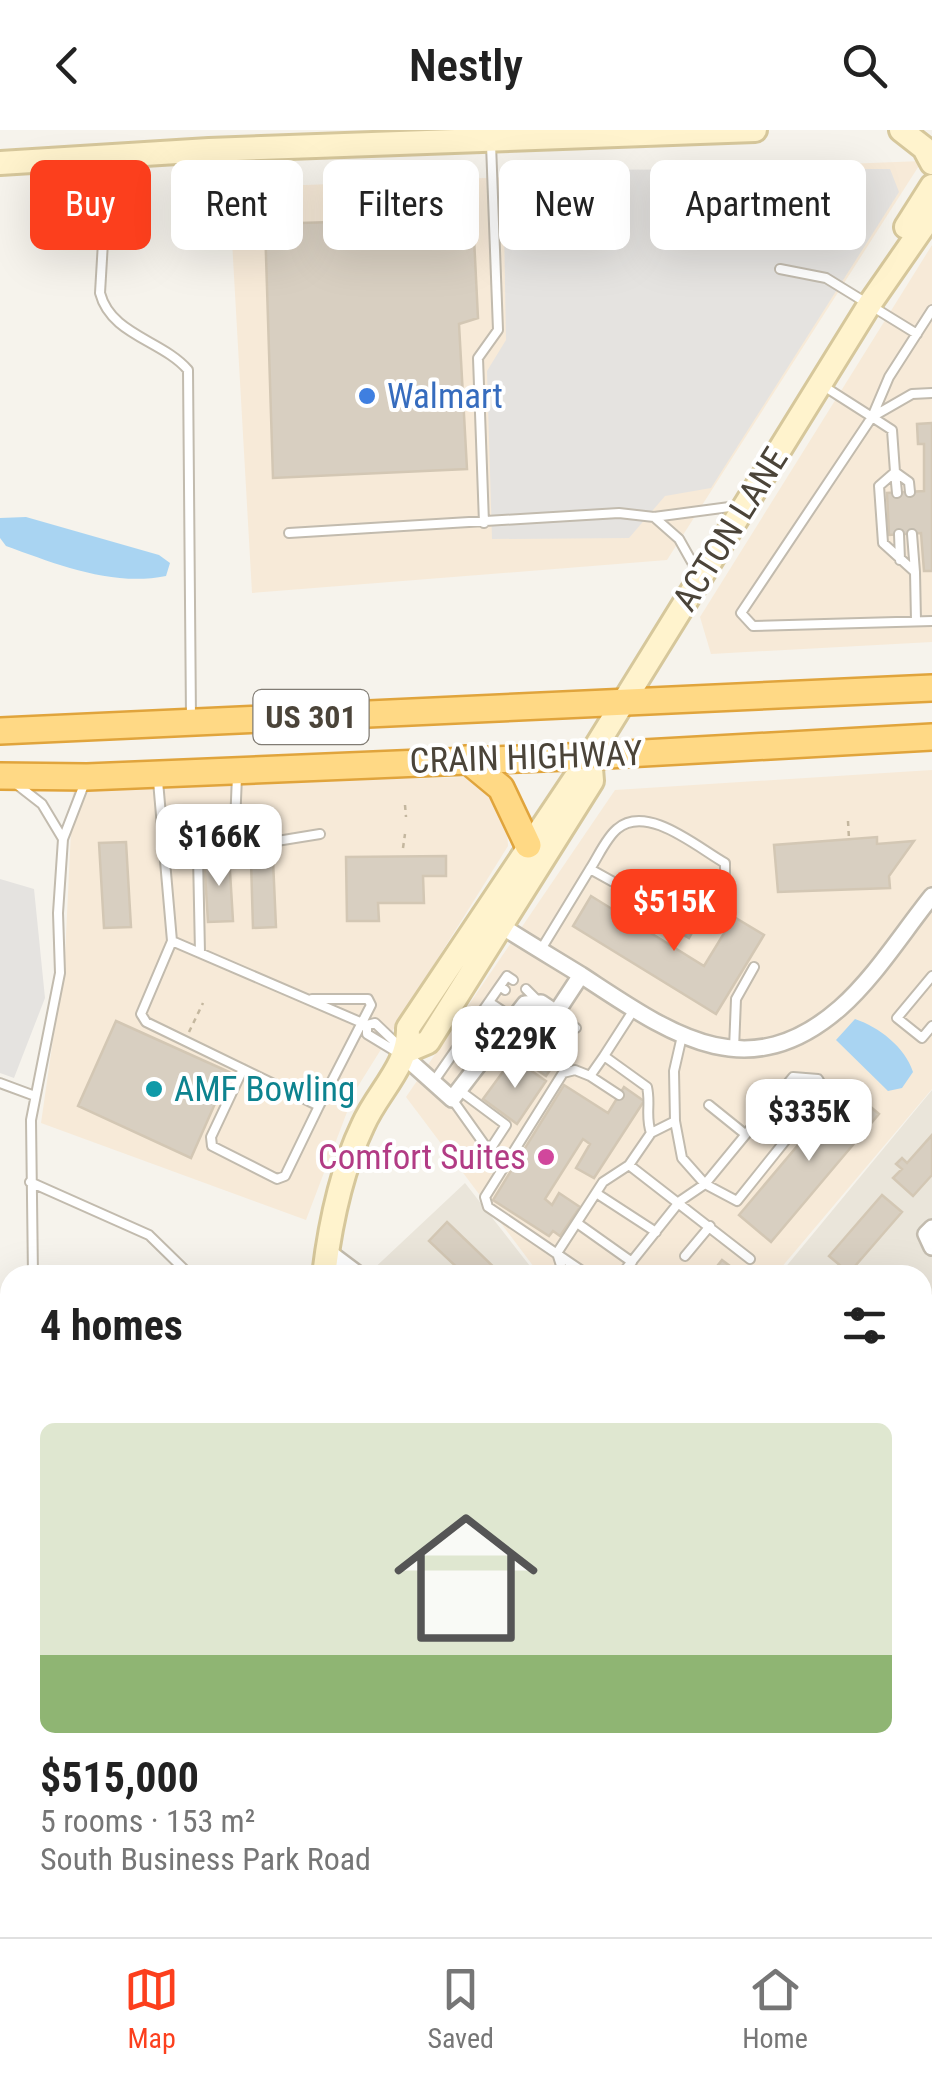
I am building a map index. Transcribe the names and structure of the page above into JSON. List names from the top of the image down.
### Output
{
  "streets": {
    "highway": ["US 301", "CRAIN HIGHWAY"],
    "main road": ["ACTON LANE"]
  },
  "crossings": [
    ["ACTON LANE", "CRAIN HIGHWAY"]
  ],
  "places": ["Walmart", "AMF Bowling", "Comfort Suites"],
  "page": {
    "header": "Nestly",
    "chip": [
      "Buy",
      "Rent",
      "Filters",
      "New",
      "Apartment"
    ],
    "price": [
      "$166K",
      "$515K",
      "$229K",
      "$335K"
    ],
    "heading": "4 homes",
    "list": [
      {
        "name": "$515,000",
        "note": "5 rooms · 153 m² · South Business Park Road"
      }
    ],
    "tabs": ["Map", "Saved", "Home"]
  }
}
